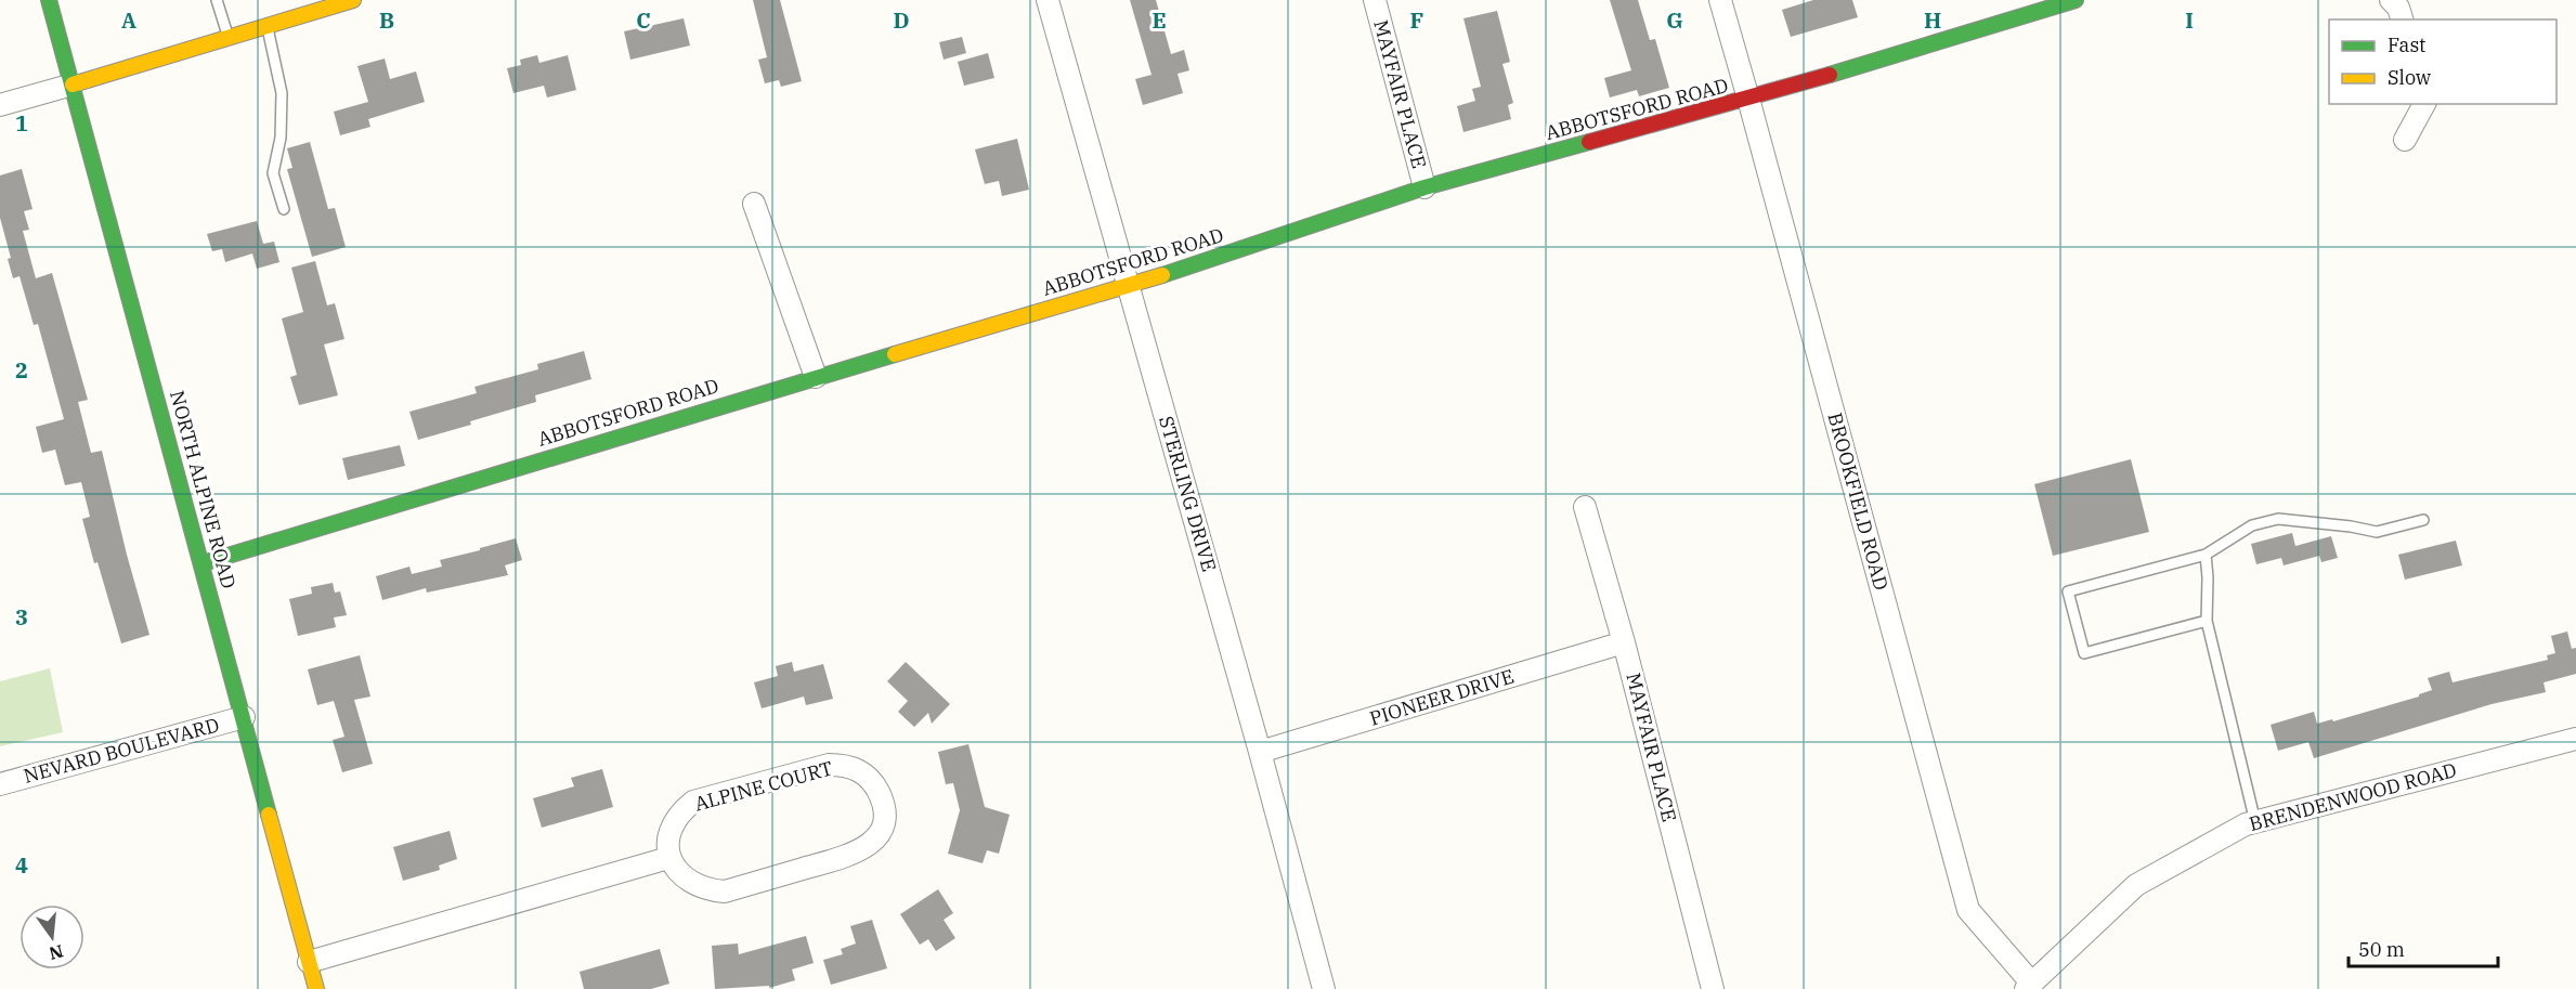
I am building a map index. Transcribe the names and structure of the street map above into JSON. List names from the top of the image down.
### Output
{
  "streets": {
    "street": [
      "MAYFAIR PLACE",
      "ABBOTSFORD ROAD",
      "NORTH ALPINE ROAD",
      "STERLING DRIVE",
      "BROOKFIELD ROAD",
      "PIONEER DRIVE",
      "NEVARD BOULEVARD",
      "ALPINE COURT",
      "BRENDENWOOD ROAD"
    ]
  },
  "crossings": [
    ["MAYFAIR PLACE", "ABBOTSFORD ROAD"],
    ["MAYFAIR PLACE", "PIONEER DRIVE"],
    ["ABBOTSFORD ROAD", "NORTH ALPINE ROAD"],
    ["ABBOTSFORD ROAD", "STERLING DRIVE"],
    ["ABBOTSFORD ROAD", "BROOKFIELD ROAD"],
    ["NORTH ALPINE ROAD", "NEVARD BOULEVARD"],
    ["STERLING DRIVE", "PIONEER DRIVE"],
    ["BROOKFIELD ROAD", "BRENDENWOOD ROAD"]
  ],
  "legend": ["Fast", "Slow"],
  "scale_bar": "50 m",
  "north": "bottom",
  "grid": {
    "columns": [
      "A",
      "B",
      "C",
      "D",
      "E",
      "F",
      "G",
      "H",
      "I"
    ],
    "rows": [
      "1",
      "2",
      "3",
      "4"
    ]
  }
}
